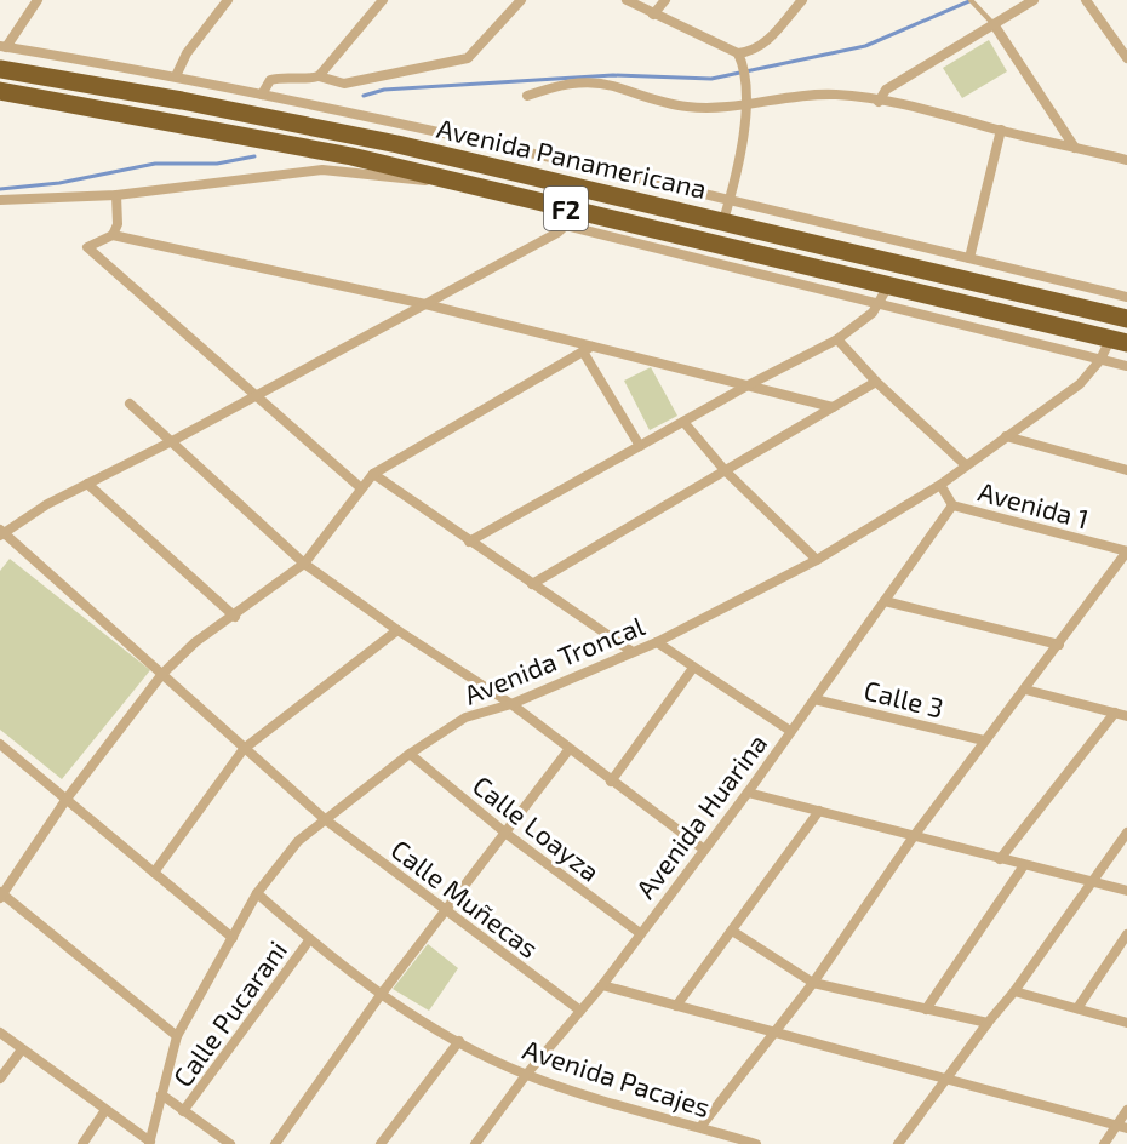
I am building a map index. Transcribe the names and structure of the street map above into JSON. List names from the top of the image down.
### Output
{
  "streets": {
    "highway": ["Avenida Panamericana", "F2"],
    "street": [
      "Avenida 1",
      "Avenida Troncal",
      "Calle 3",
      "Avenida Huarina",
      "Calle Loayza",
      "Calle Muñecas",
      "Calle Pucarani",
      "Avenida Pacajes"
    ]
  },
  "crossings": [
    ["Avenida Panamericana", "Avenida Troncal"],
    ["Avenida 1", "Avenida Troncal"],
    ["Avenida 1", "Avenida Huarina"],
    ["Avenida Troncal", "Calle Loayza"],
    ["Avenida Troncal", "Calle Muñecas"],
    ["Avenida Troncal", "Avenida Pacajes"],
    ["Calle 3", "Avenida Huarina"],
    ["Avenida Huarina", "Calle Loayza"],
    ["Avenida Huarina", "Calle Muñecas"],
    ["Avenida Huarina", "Avenida Pacajes"],
    ["Calle Pucarani", "Avenida Pacajes"]
  ]
}
